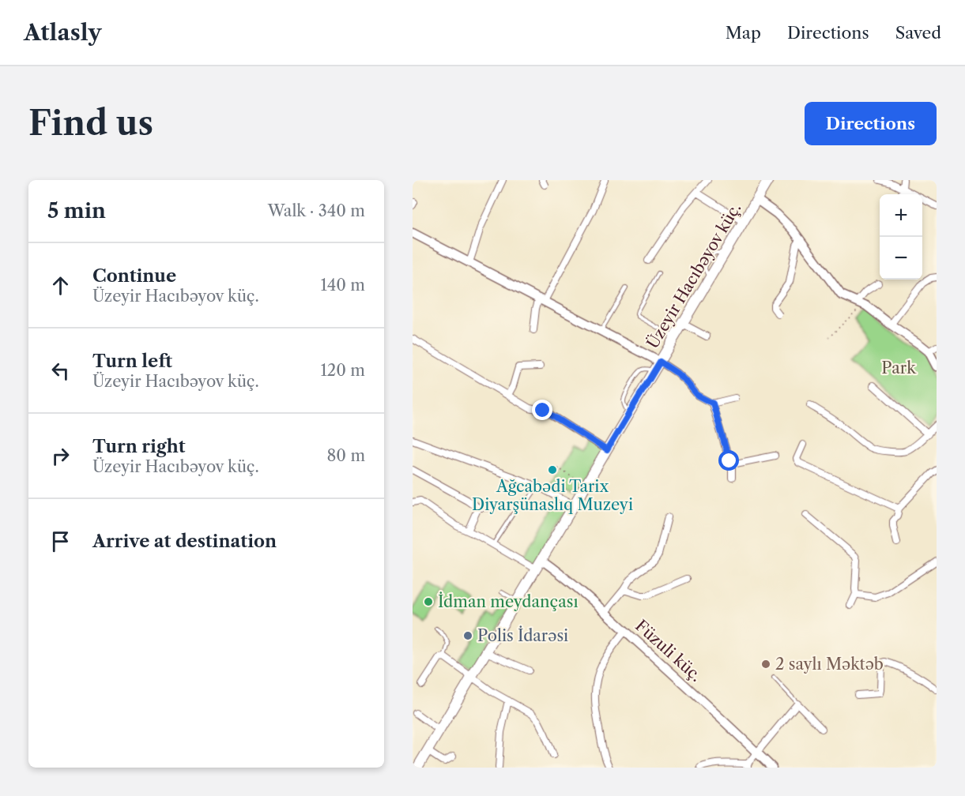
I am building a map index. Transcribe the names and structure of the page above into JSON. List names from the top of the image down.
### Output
{
  "streets": {
    "main road": ["Üzeyir Hacıbəyov küç."],
    "street": ["Füzuli küç."]
  },
  "crossings": [
    ["Üzeyir Hacıbəyov küç.", "Füzuli küç."]
  ],
  "parks": ["Park"],
  "places": [
    "Ağcabədi Tarix Diyarşünaslıq Muzeyi",
    "İdman meydançası",
    "Polis İdarəsi",
    "2 saylı Məktəb"
  ],
  "page": {
    "header": "Atlasly",
    "nav": ["Map", "Directions", "Saved"],
    "buttons": "Directions",
    "title": "Find us",
    "heading": ["5 min", "Walk · 340 m"],
    "map_buttons": ["+", "−"],
    "list": [
      ["Continue", "Üzeyir Hacıbəyov küç.", "140 m"],
      ["Turn left", "Üzeyir Hacıbəyov küç.", "120 m"],
      ["Turn right", "Üzeyir Hacıbəyov küç.", "80 m"],
      "Arrive at destination"
    ]
  }
}
